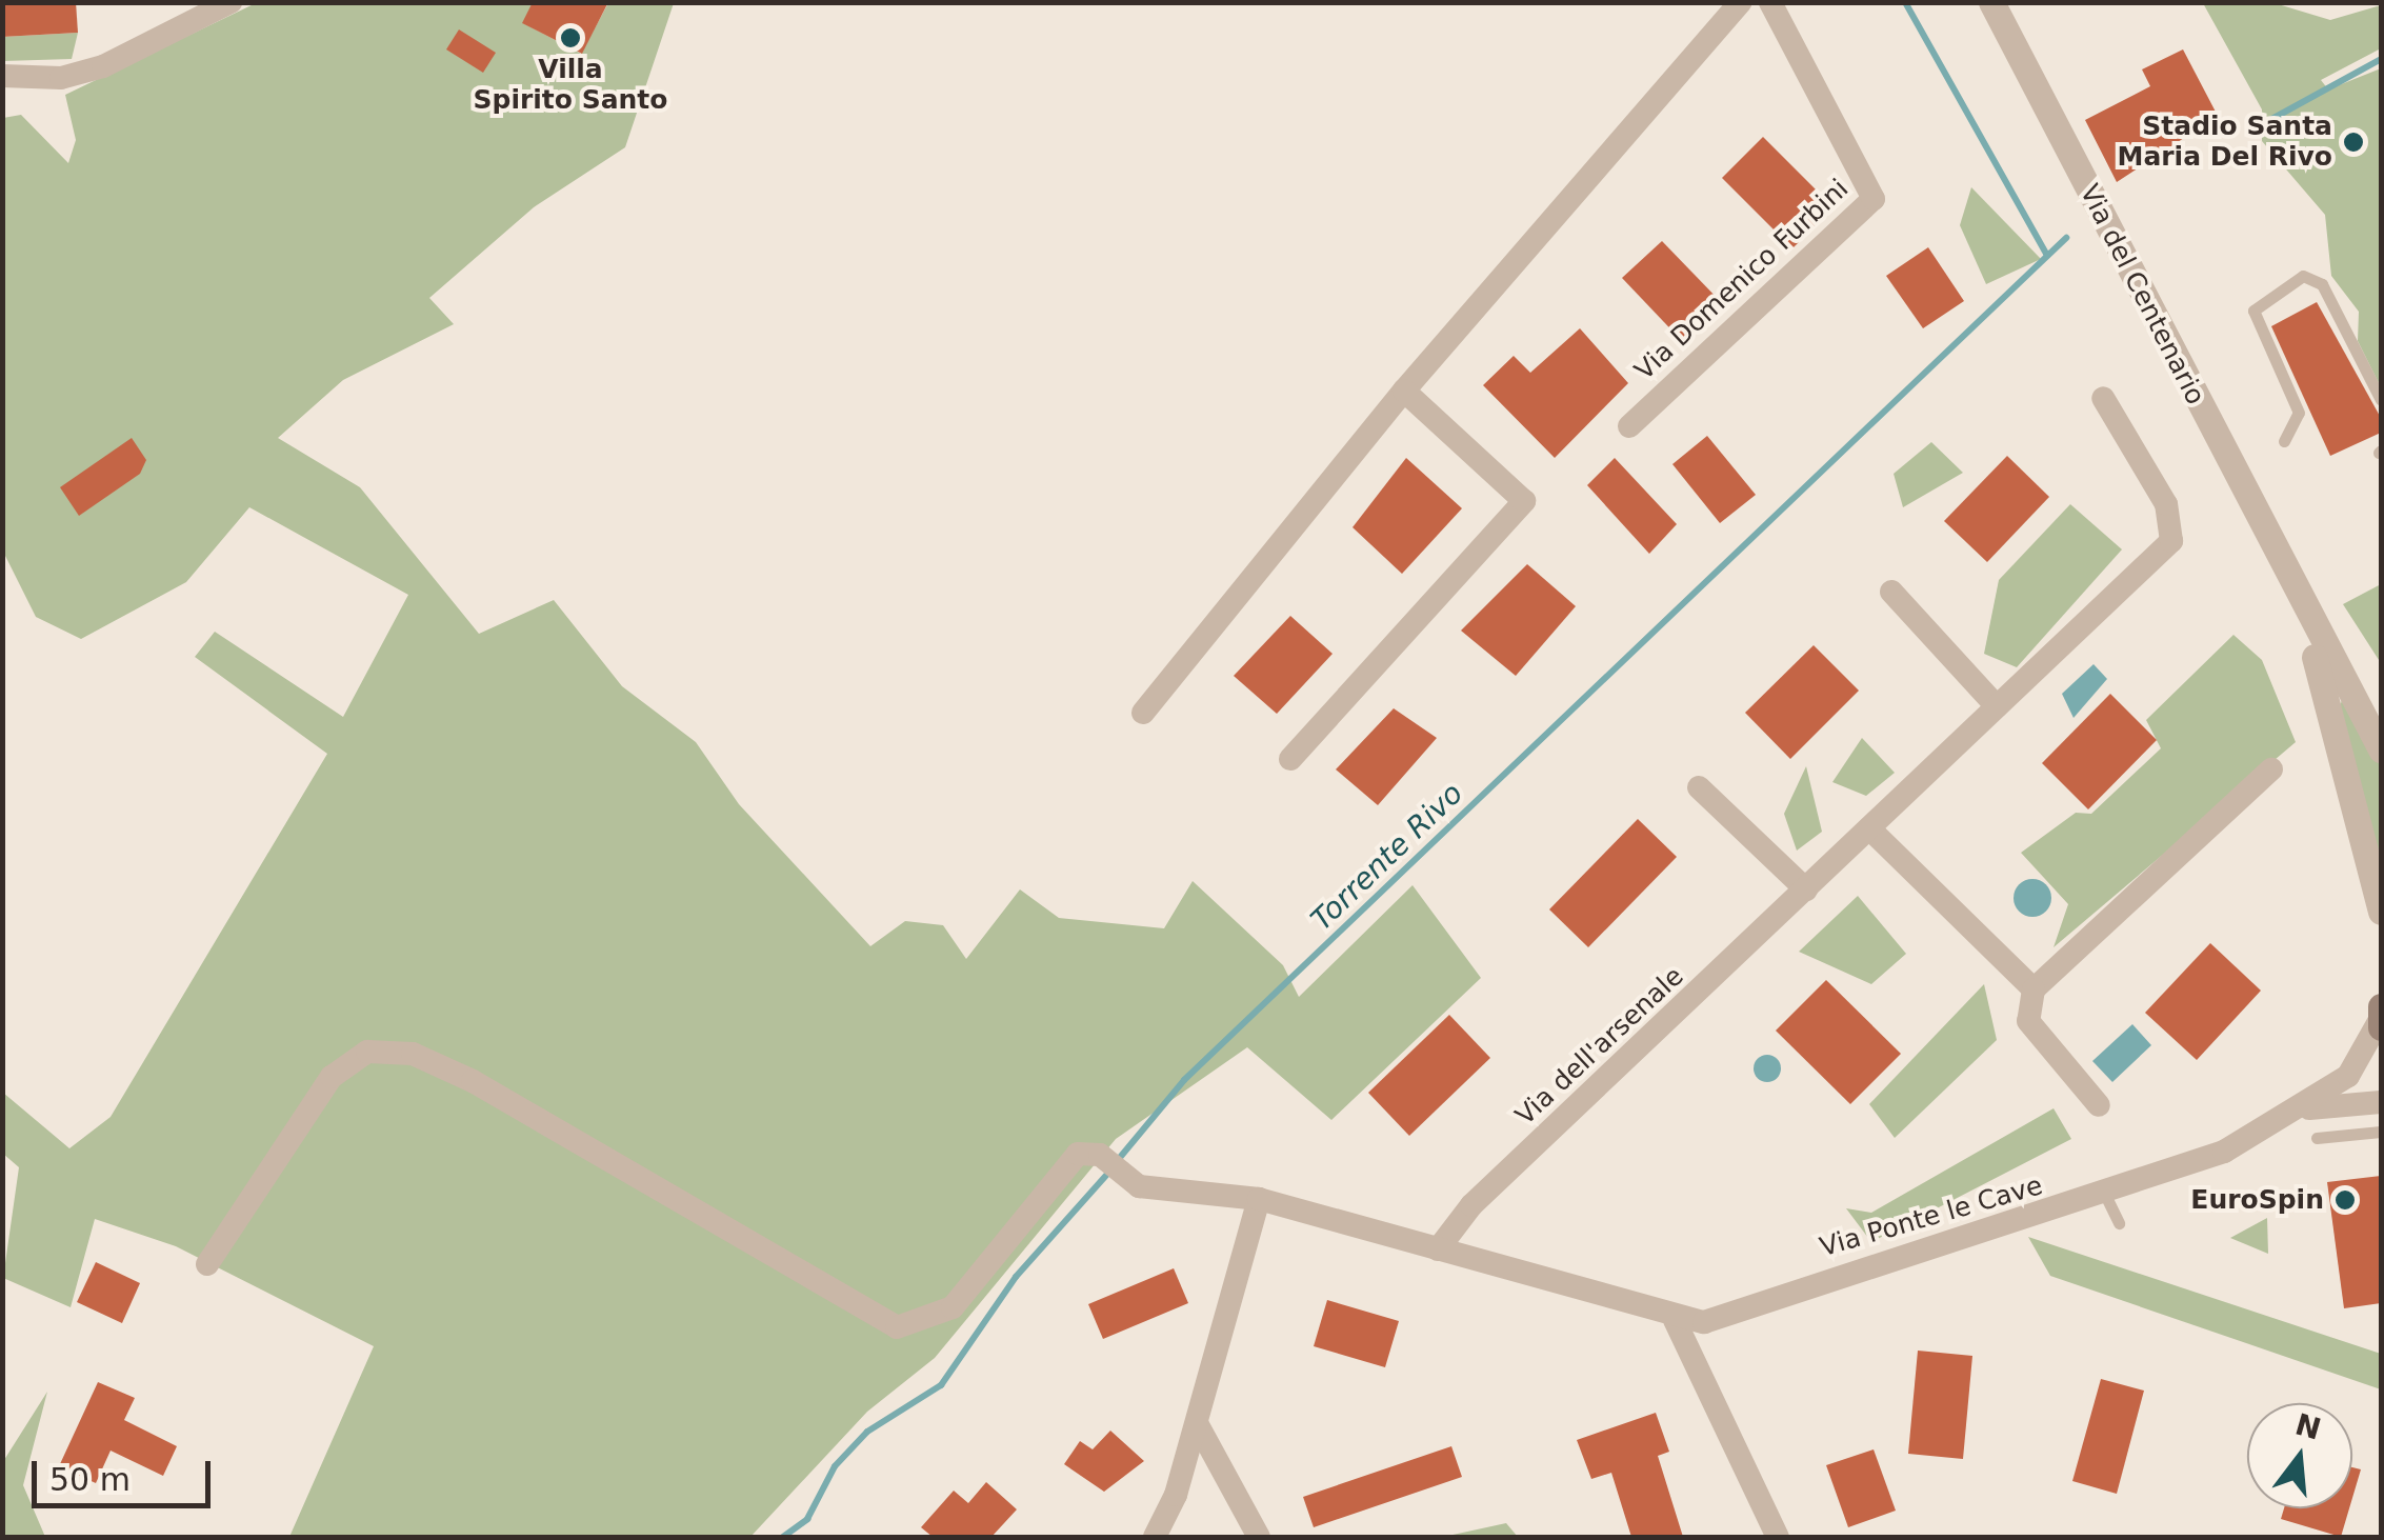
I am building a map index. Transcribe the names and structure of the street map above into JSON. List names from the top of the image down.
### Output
{
  "streets": {
    "street": [
      "Via Domenico Furbini",
      "Via del Centenario",
      "Via dell'arsenale",
      "Via Ponte le Cave"
    ]
  },
  "crossings": [
    ["Via dell'arsenale", "Via Ponte le Cave"]
  ],
  "water": ["Torrente Rivo"],
  "places": ["Villa Spirito Santo", "Stadio Santa Maria Del Rivo", "EuroSpin"],
  "scale_bar": "50 m",
  "north": "top"
}
